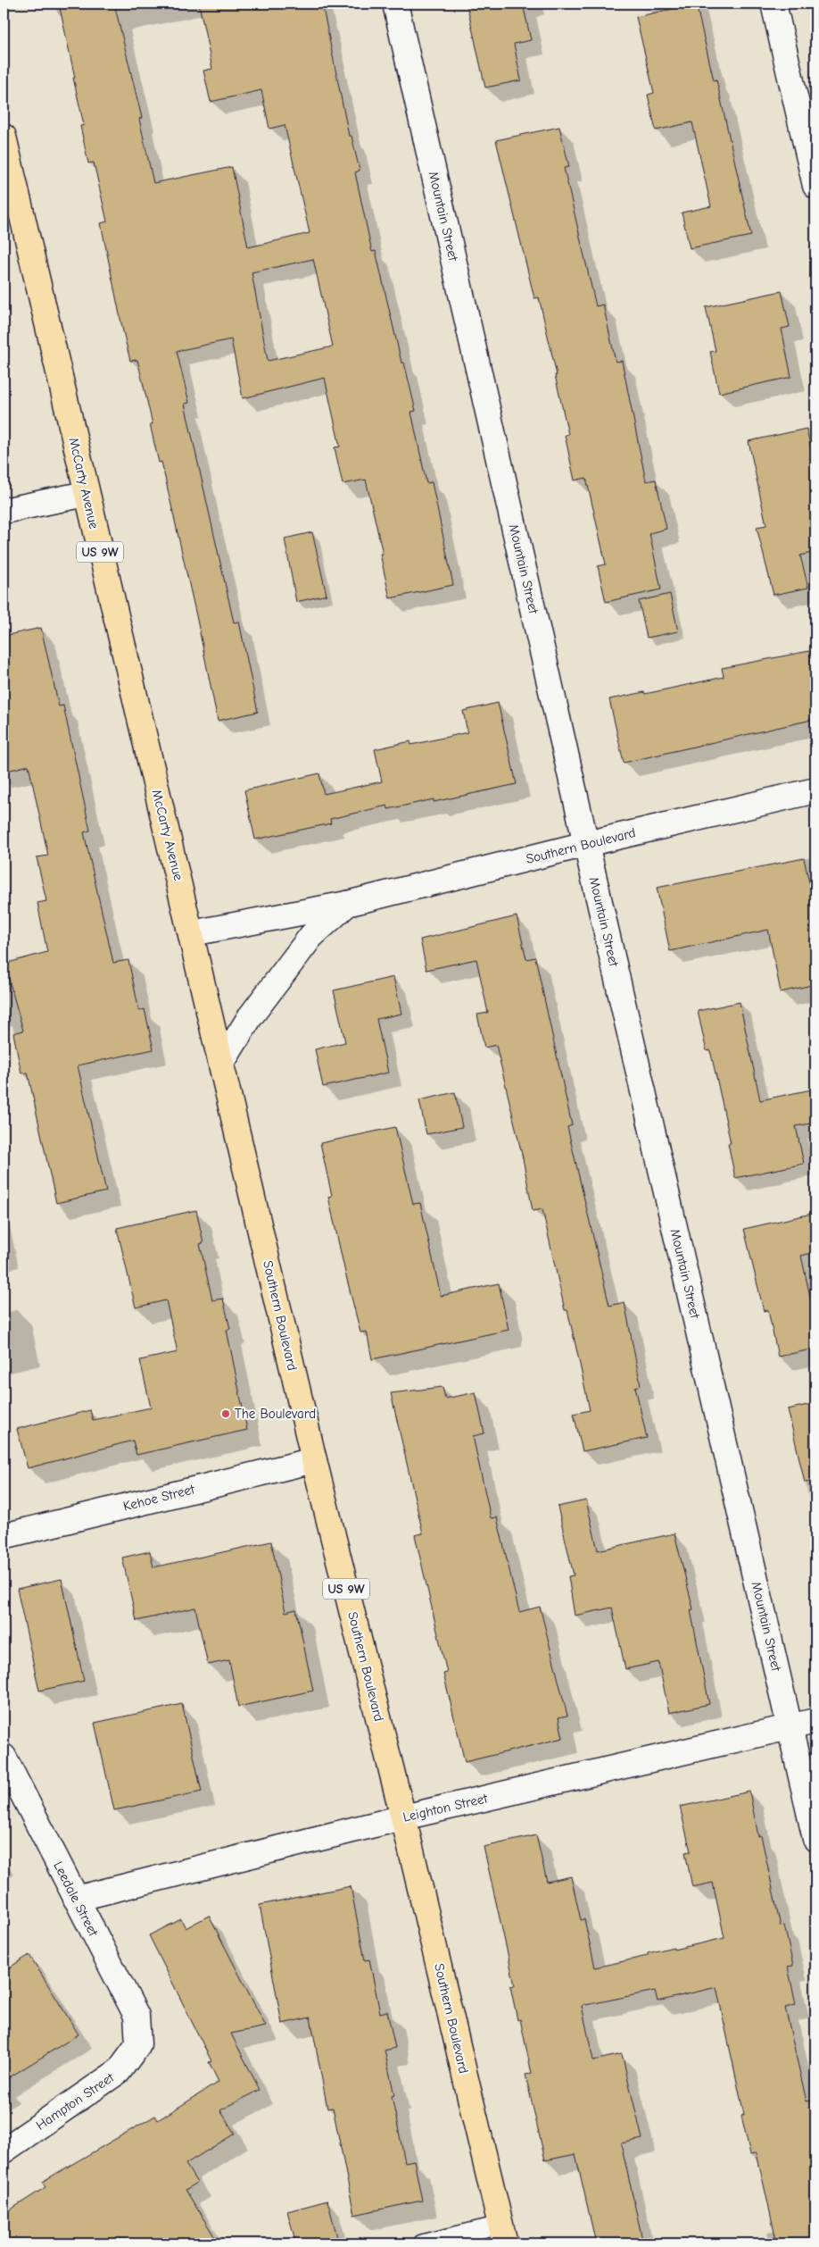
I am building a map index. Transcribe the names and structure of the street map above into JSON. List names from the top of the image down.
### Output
{
  "streets": {
    "main road": ["McCarty Avenue", "US 9W", "Southern Boulevard"],
    "street": [
      "Mountain Street",
      "Kehoe Street",
      "Leighton Street",
      "Leedale Street",
      "Hampton Street"
    ]
  },
  "crossings": [
    ["Mountain Street", "Southern Boulevard"],
    ["Mountain Street", "Leighton Street"],
    ["McCarty Avenue", "Southern Boulevard"],
    ["Southern Boulevard", "Kehoe Street"],
    ["Southern Boulevard", "Leighton Street"],
    ["Leighton Street", "Leedale Street"],
    ["Leedale Street", "Hampton Street"]
  ],
  "places": ["The Boulevard"]
}
